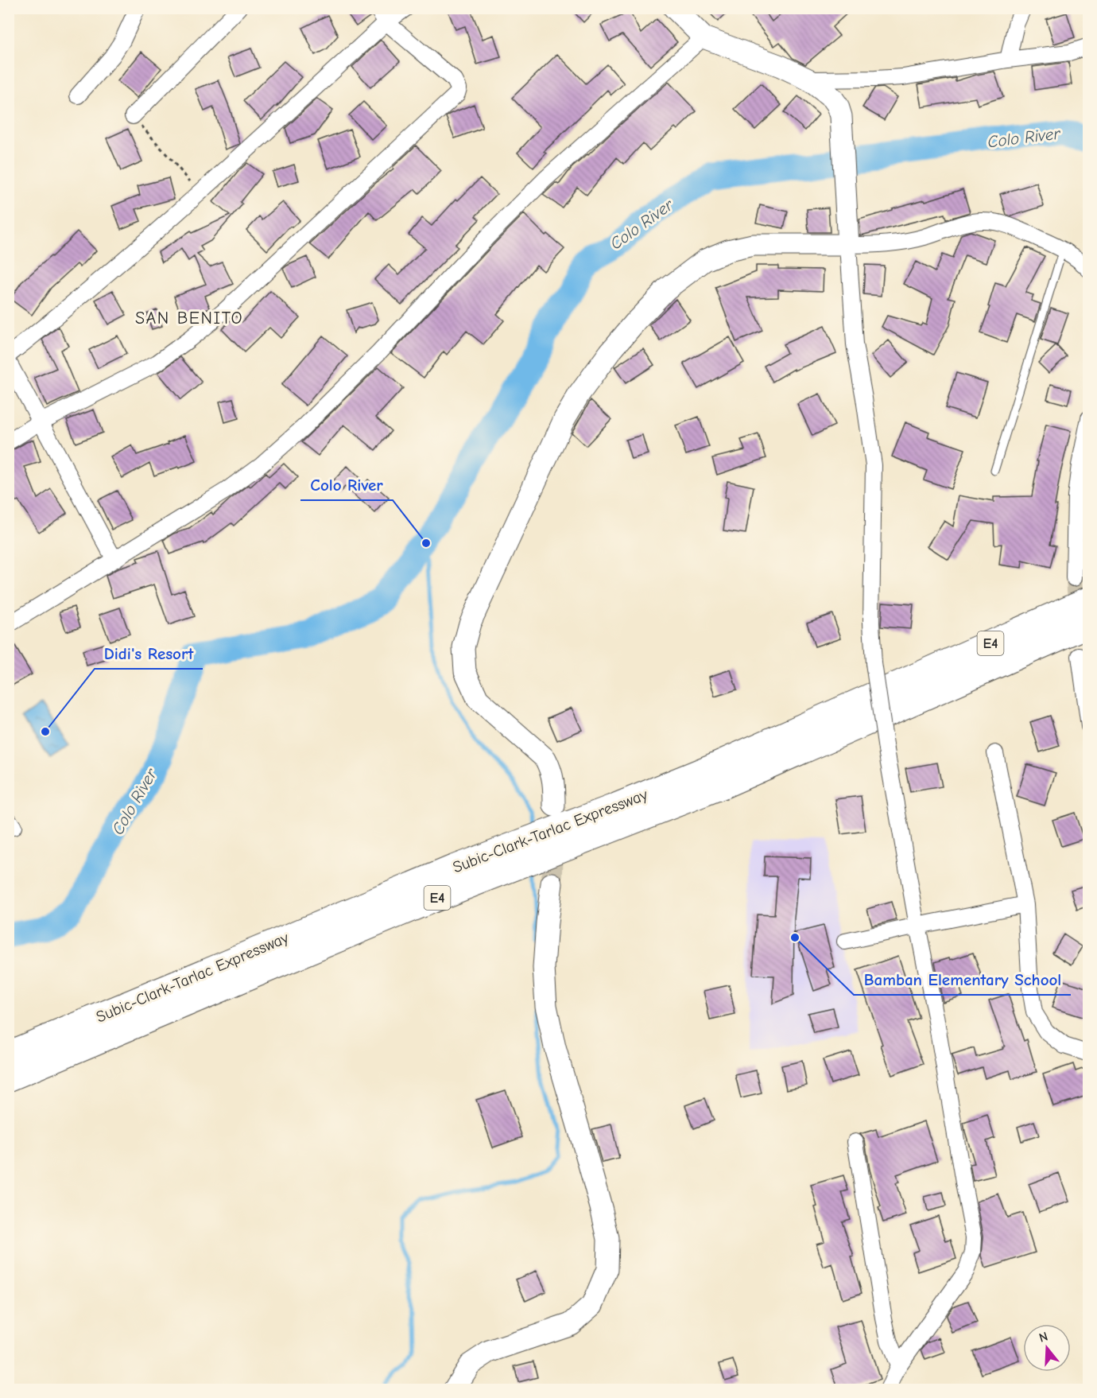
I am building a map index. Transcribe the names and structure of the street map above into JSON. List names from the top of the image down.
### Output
{
  "streets": {
    "highway": ["E4", "Subic-Clark-Tarlac Expressway"]
  },
  "districts": ["SAN BENITO"],
  "water": ["Colo River"],
  "places": ["Colo River", "Didi's Resort", "Bamban Elementary School"],
  "north": "top"
}
